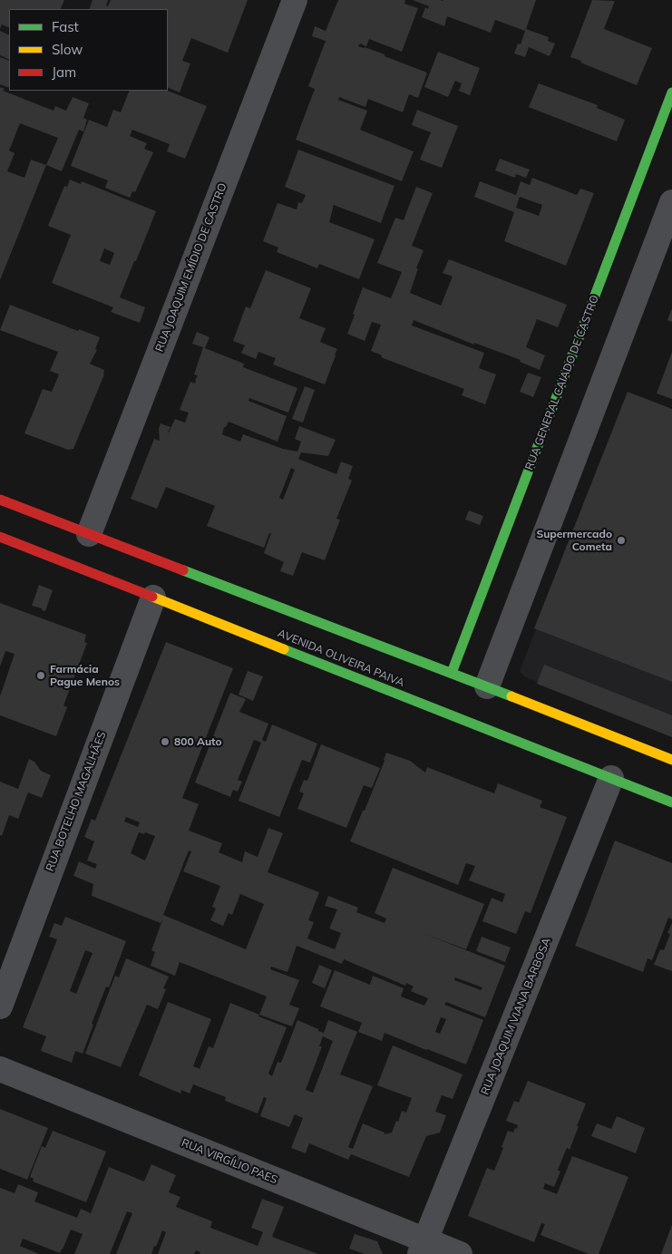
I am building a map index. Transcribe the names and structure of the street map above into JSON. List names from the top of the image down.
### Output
{
  "streets": {
    "main road": ["RUA GENERAL CAIADO DE CASTRO", "AVENIDA OLIVEIRA PAIVA"],
    "street": [
      "RUA JOAQUIM EMÍDIO DE CASTRO",
      "RUA BOTELHO MAGALHÃES",
      "RUA JOAQUIM VIANA BARBOSA",
      "RUA VIRGÍLIO PAES"
    ]
  },
  "crossings": [
    ["AVENIDA OLIVEIRA PAIVA", "RUA BOTELHO MAGALHÃES"],
    ["AVENIDA OLIVEIRA PAIVA", "RUA JOAQUIM VIANA BARBOSA"],
    ["RUA JOAQUIM VIANA BARBOSA", "RUA VIRGÍLIO PAES"]
  ],
  "places": ["Supermercado Cometa", "Farmácia Pague Menos", "800 Auto"],
  "legend": ["Fast", "Slow", "Jam"]
}
